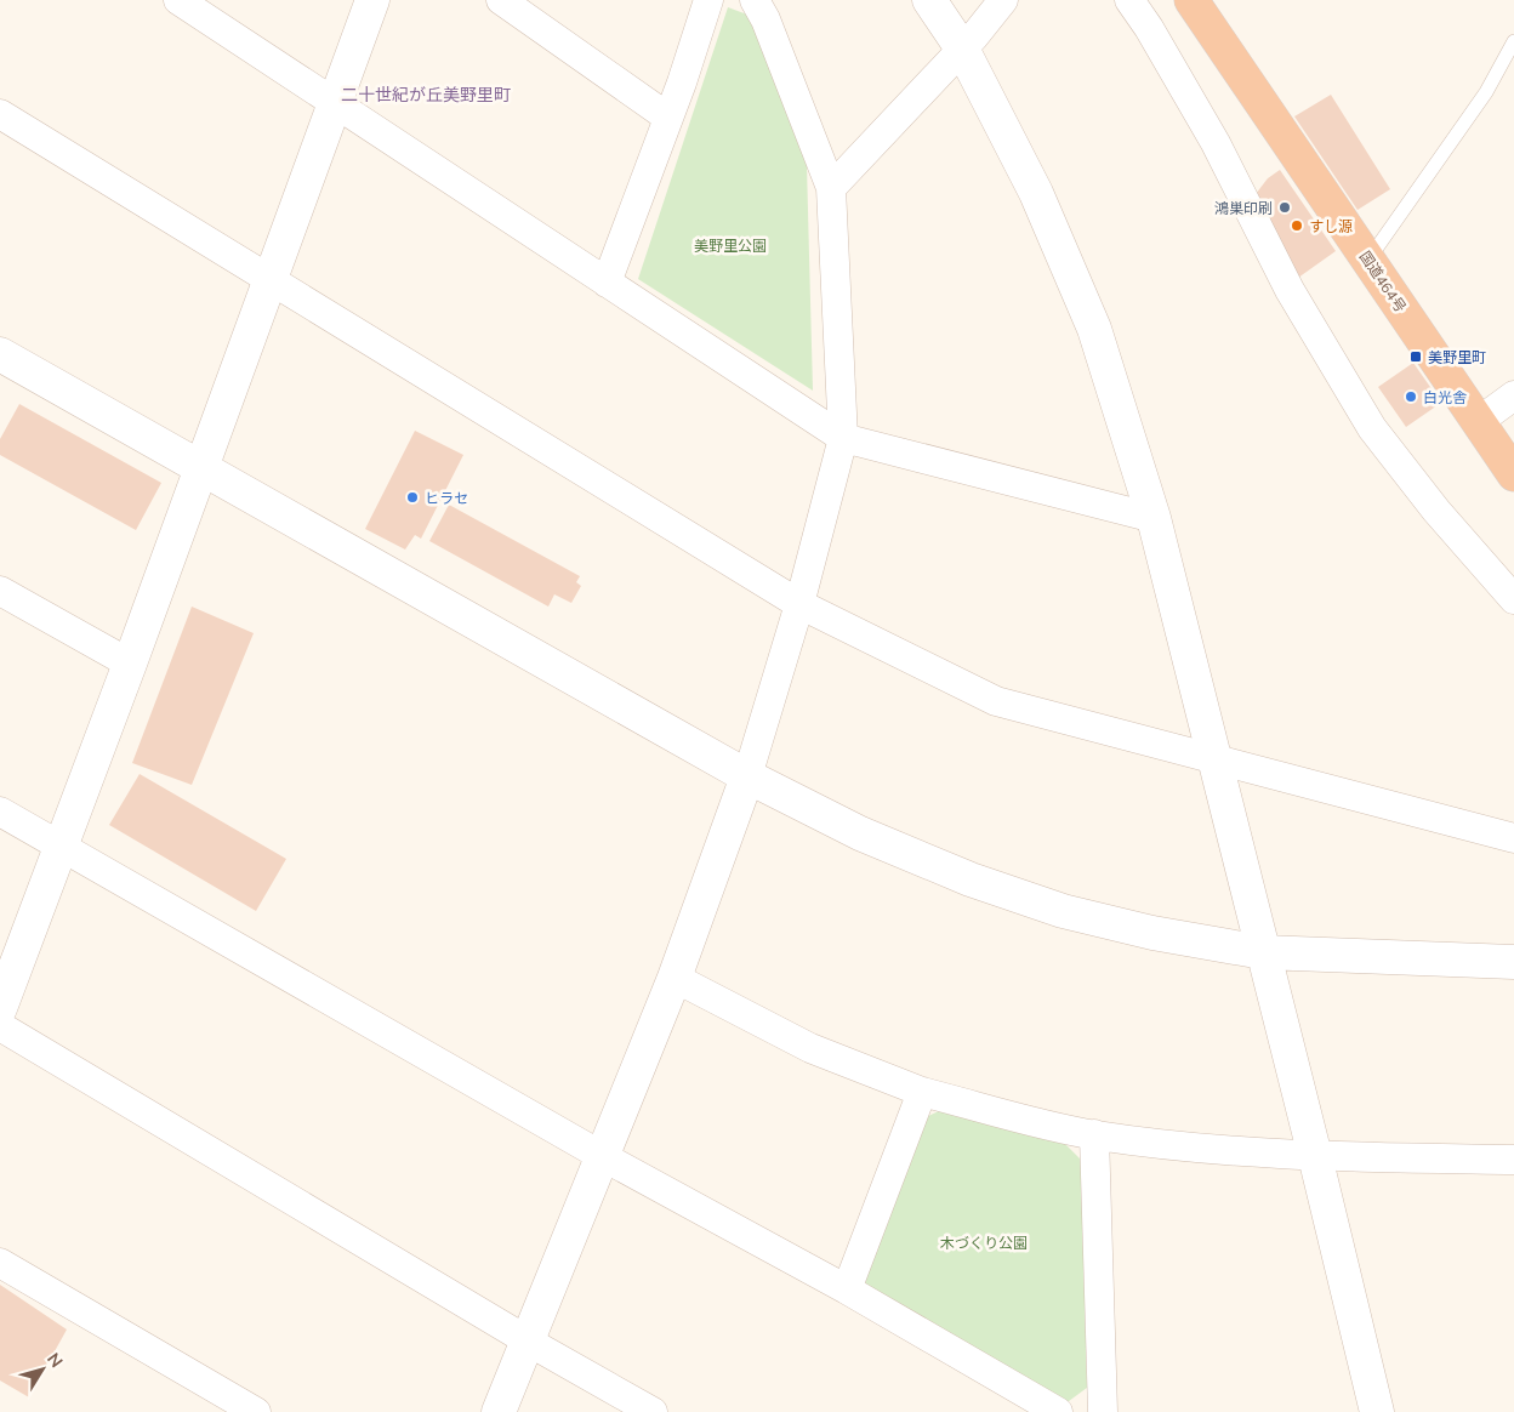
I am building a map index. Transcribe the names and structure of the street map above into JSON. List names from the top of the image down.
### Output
{
  "streets": {
    "highway": ["国道464号"]
  },
  "districts": ["二十世紀が丘美野里町"],
  "parks": ["美野里公園", "木づくり公園"],
  "places": {
    "other": [
      "鴻巣印刷",
      "すし源",
      "白光舎",
      "ヒラセ"
    ],
    "transit": ["美野里町"]
  },
  "north": "top right"
}
